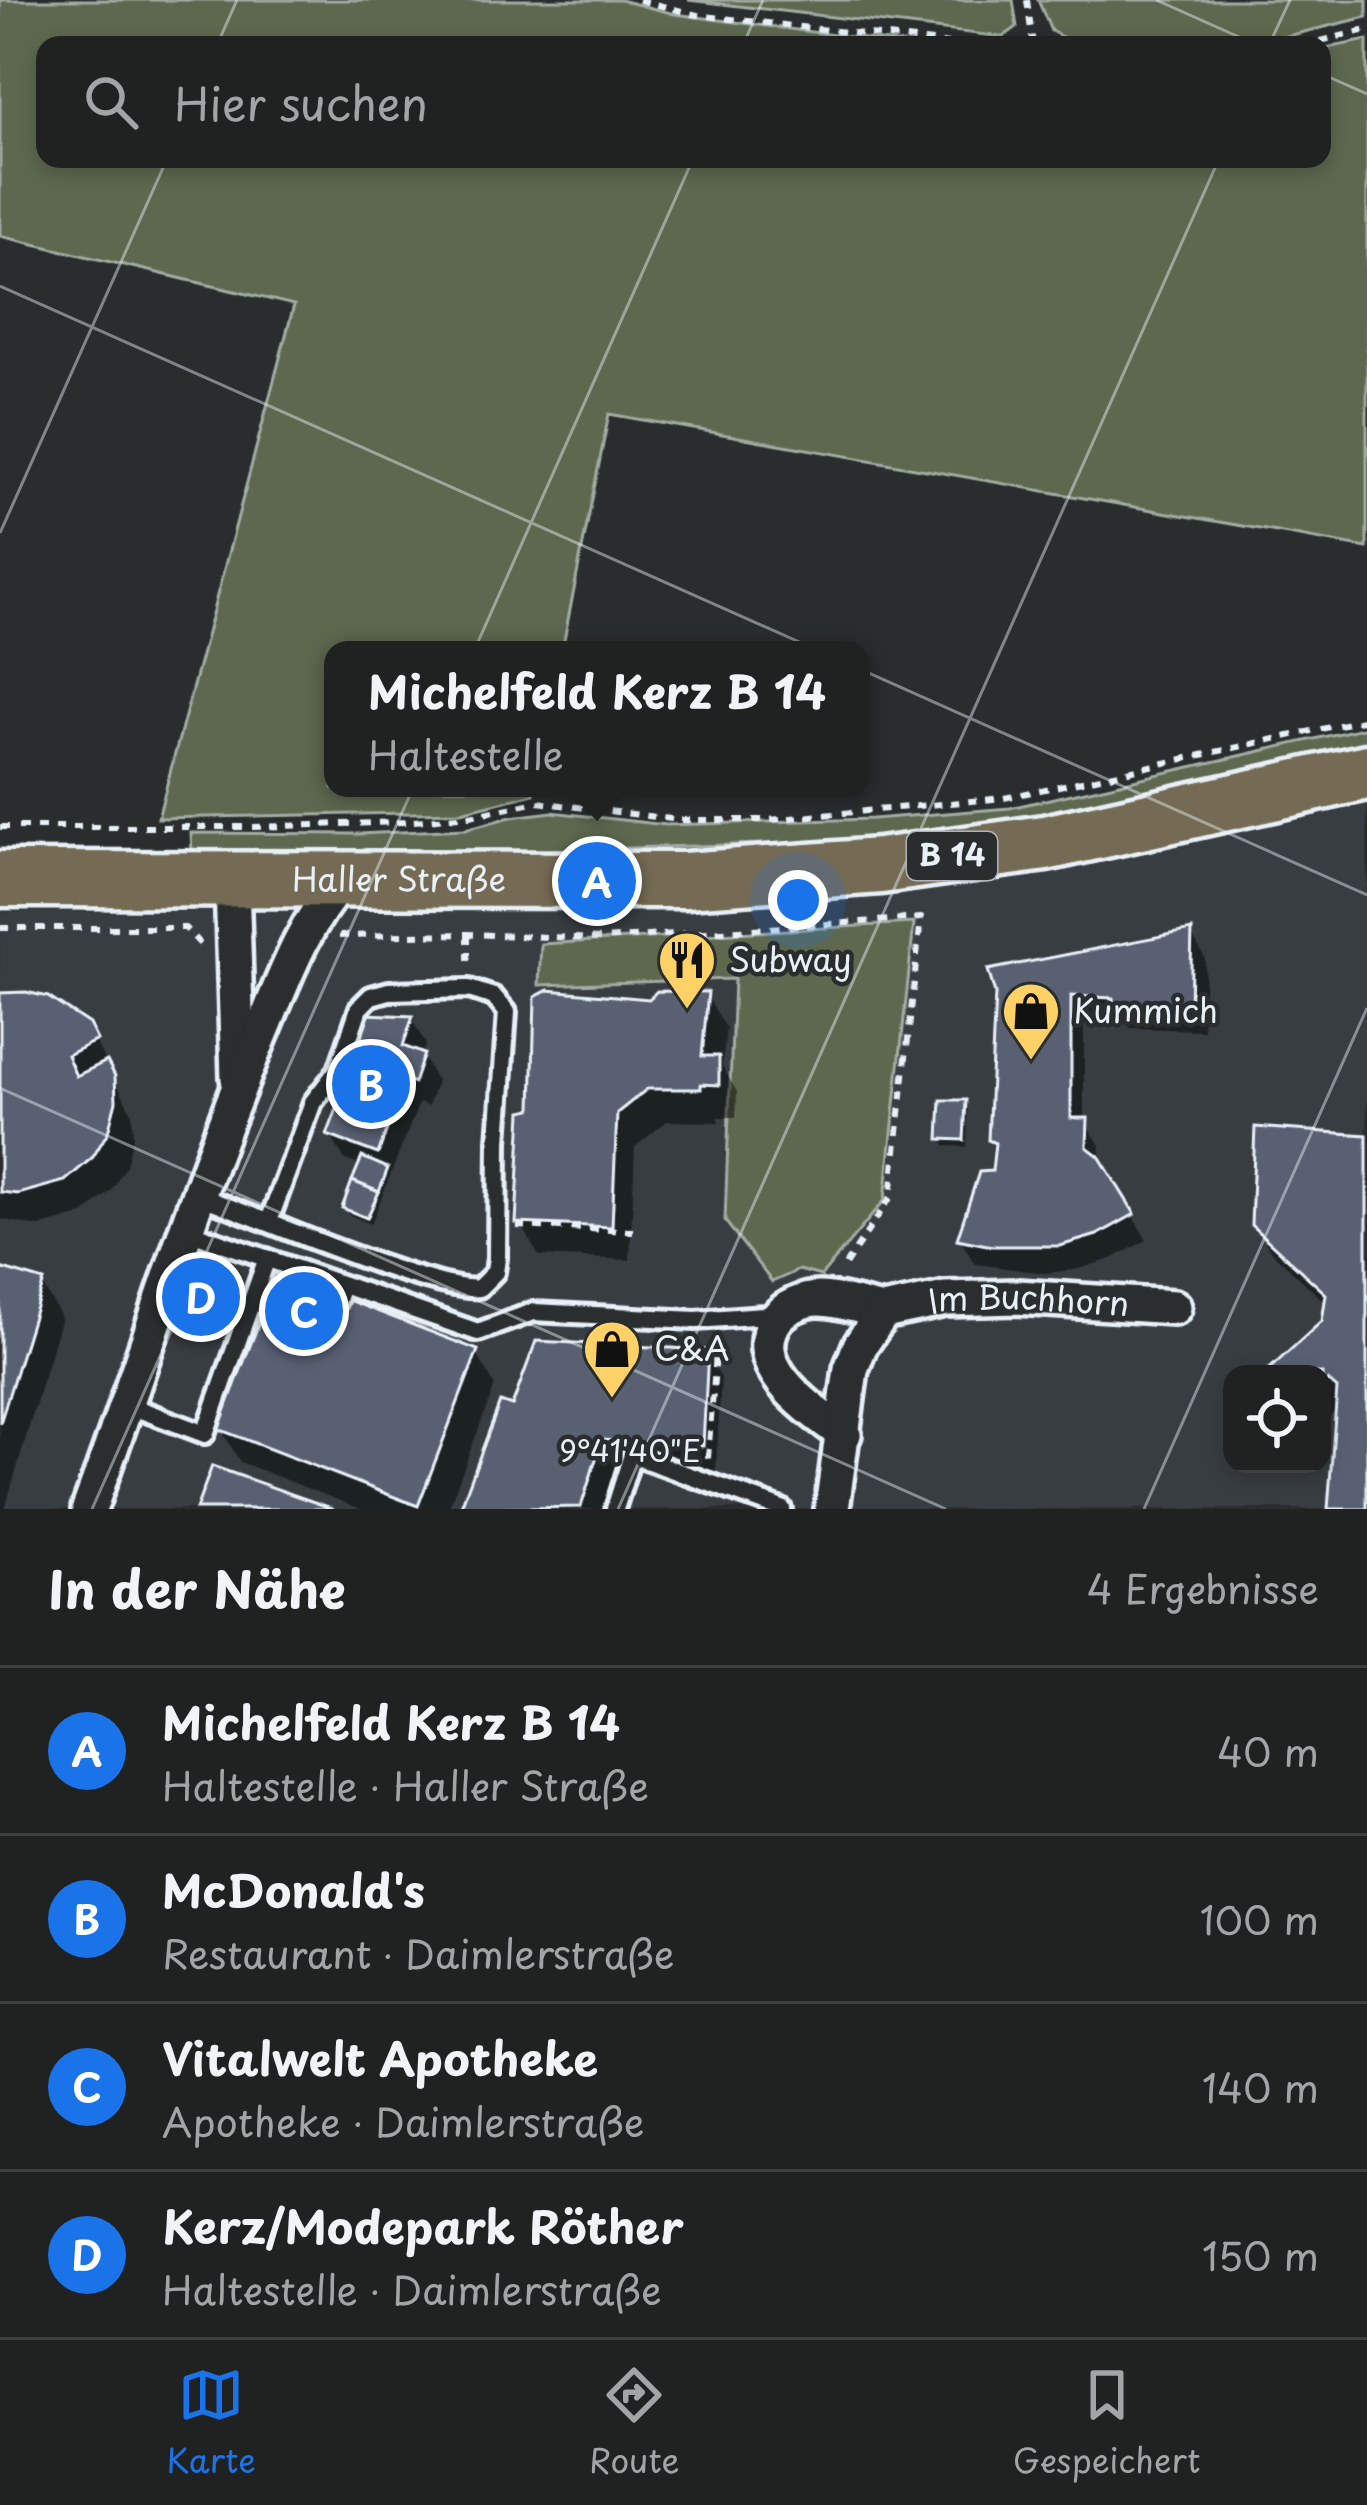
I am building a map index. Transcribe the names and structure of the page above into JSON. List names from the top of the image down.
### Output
{
  "streets": {
    "main road": ["B 14", "Haller Straße"],
    "street": ["Im Buchhorn"]
  },
  "places": {
    "restaurant": ["Subway"],
    "shop": ["Kummich", "C&A"]
  },
  "page": {
    "search": "Hier suchen",
    "popup": ["Michelfeld Kerz B 14", "Haltestelle"],
    "pins": [
      "A",
      "B",
      "D",
      "C"
    ],
    "heading": ["In der Nähe", "4 Ergebnisse"],
    "list": [
      {
        "mark": "A",
        "name": "Michelfeld Kerz B 14",
        "note": "Haltestelle · Haller Straße",
        "value": "40 m"
      },
      {
        "mark": "B",
        "name": "McDonald's",
        "note": "Restaurant · Daimlerstraße",
        "value": "100 m"
      },
      {
        "mark": "C",
        "name": "Vitalwelt Apotheke",
        "note": "Apotheke · Daimlerstraße",
        "value": "140 m"
      },
      {
        "mark": "D",
        "name": "Kerz/Modepark Röther",
        "note": "Haltestelle · Daimlerstraße",
        "value": "150 m"
      }
    ],
    "nav": ["Karte", "Route", "Gespeichert"]
  },
  "coordinates": ["9°41'40\"E"]
}
